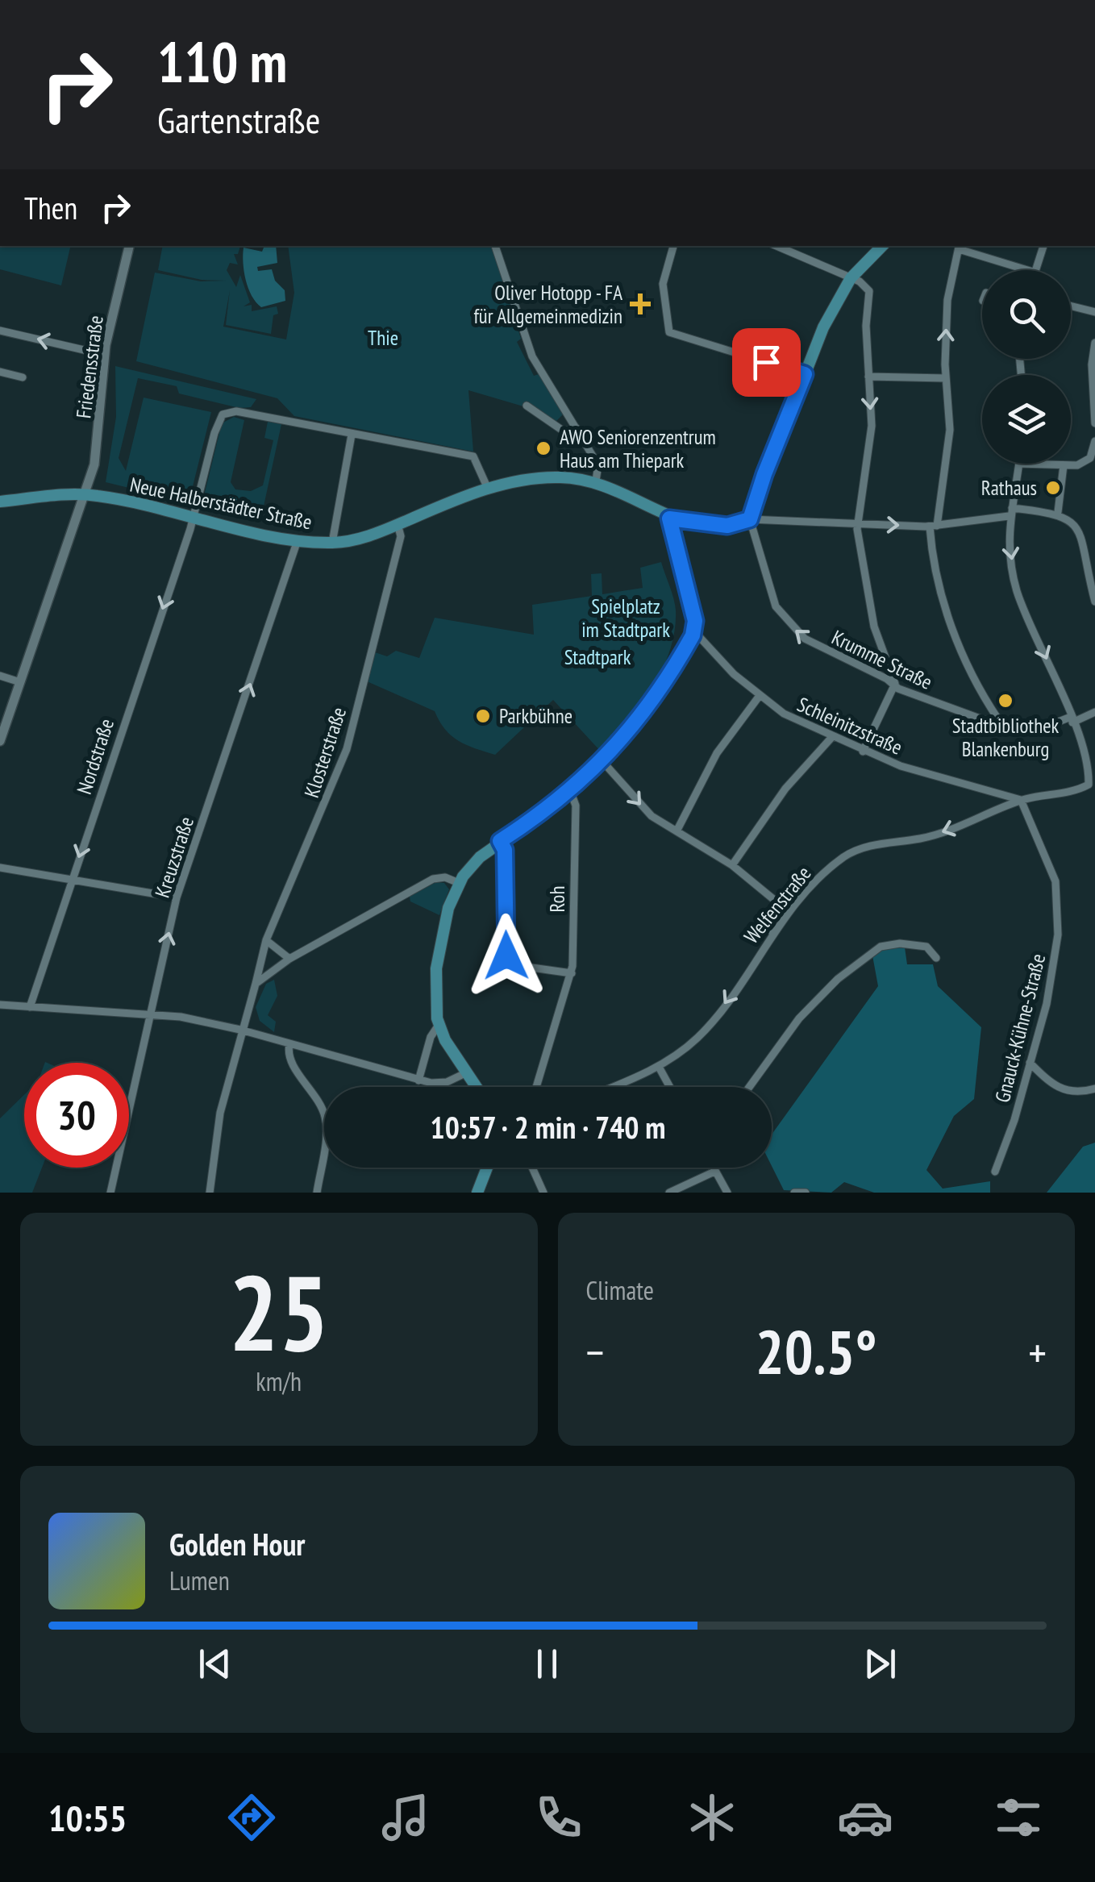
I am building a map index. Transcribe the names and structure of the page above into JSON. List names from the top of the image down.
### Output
{
  "streets": {
    "main road": ["Neue Halberstädter Straße"],
    "street": [
      "Friedensstraße",
      "Krumme Straße",
      "Schleinitzstraße",
      "Klosterstraße",
      "Nordstraße",
      "Kreuzstraße",
      "Roh",
      "Welfenstraße",
      "Gnauck-Kühne-Straße"
    ]
  },
  "crossings": [
    ["Friedensstraße", "Neue Halberstädter Straße"],
    ["Neue Halberstädter Straße", "Krumme Straße"],
    ["Neue Halberstädter Straße", "Klosterstraße"],
    ["Neue Halberstädter Straße", "Nordstraße"],
    ["Neue Halberstädter Straße", "Kreuzstraße"],
    ["Schleinitzstraße", "Welfenstraße"],
    ["Schleinitzstraße", "Gnauck-Kühne-Straße"],
    ["Welfenstraße", "Gnauck-Kühne-Straße"]
  ],
  "one_way": [
    "Krumme Straße",
    "Nordstraße",
    "Kreuzstraße",
    "Welfenstraße"
  ],
  "parks": ["Thie", "Spielplatz im Stadtpark", "Stadtpark"],
  "places": {
    "health": ["Oliver Hotopp - FA für Allgemeinmedizin"],
    "other": [
      "AWO Seniorenzentrum Haus am Thiepark",
      "Rathaus",
      "Stadtbibliothek Blankenburg",
      "Parkbühne"
    ]
  },
  "page": {
    "turn": ["110 m", "Gartenstraße"],
    "then": "Then",
    "limit": "30",
    "trip": "10:57 · 2 min · 740 m",
    "tile": [
      ["25", "km/h"],
      "Climate"
    ],
    "heat": ["−", "20.5°", "+"],
    "song": ["Golden Hour", "Lumen"],
    "tabs": "10:55"
  }
}
